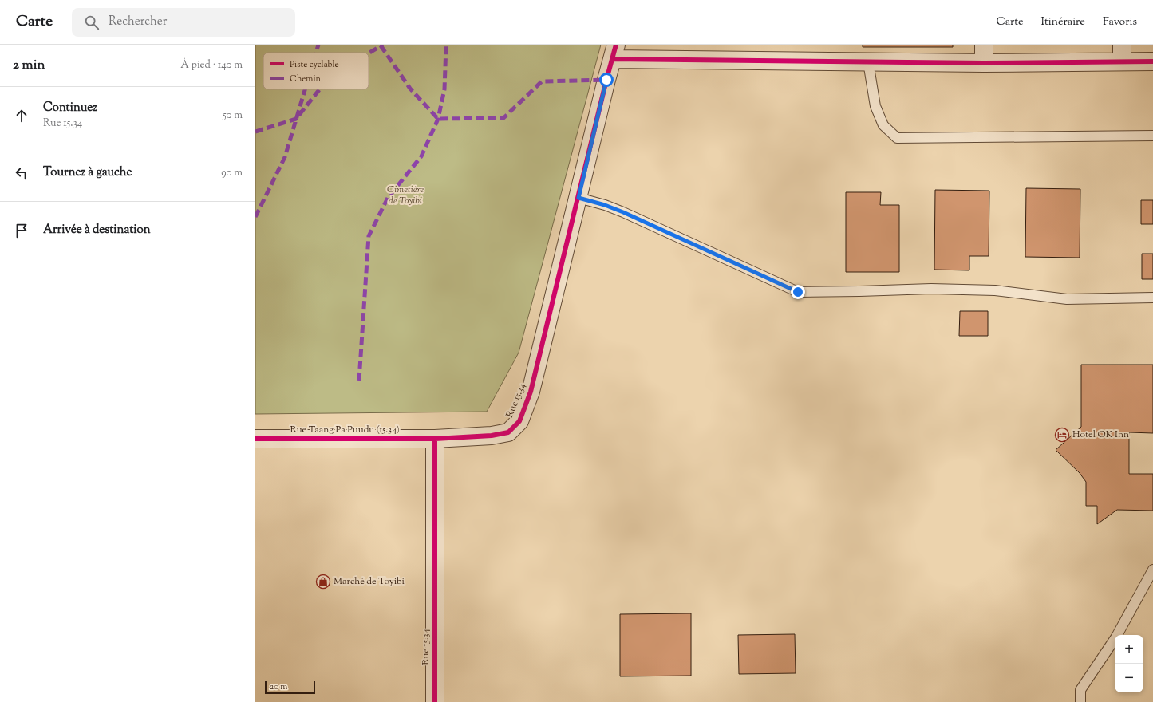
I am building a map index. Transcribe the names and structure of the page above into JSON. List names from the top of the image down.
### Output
{
  "streets": {
    "street": ["Rue 15.34", "Rue Taang Pa Puudu (15.34)"]
  },
  "crossings": [
    ["Rue 15.34", "Rue Taang Pa Puudu (15.34)"]
  ],
  "parks": ["Cimetière de Toyibi"],
  "places": {
    "hotel": ["Hotel OK Inn"],
    "shop": ["Marché de Toyibi"]
  },
  "legend": ["Piste cyclable", "Chemin"],
  "scale_bar": "20 m",
  "page": {
    "header": "Carte",
    "search": "Rechercher",
    "nav": ["Carte", "Itinéraire", "Favoris"],
    "heading": ["2 min", "À pied · 140 m"],
    "list": [
      ["Continuez", "Rue 15.34", "50 m"],
      ["Tournez à gauche", "90 m"],
      "Arrivée à destination"
    ],
    "map_buttons": ["+", "−"],
    "scale": "20 m"
  }
}
